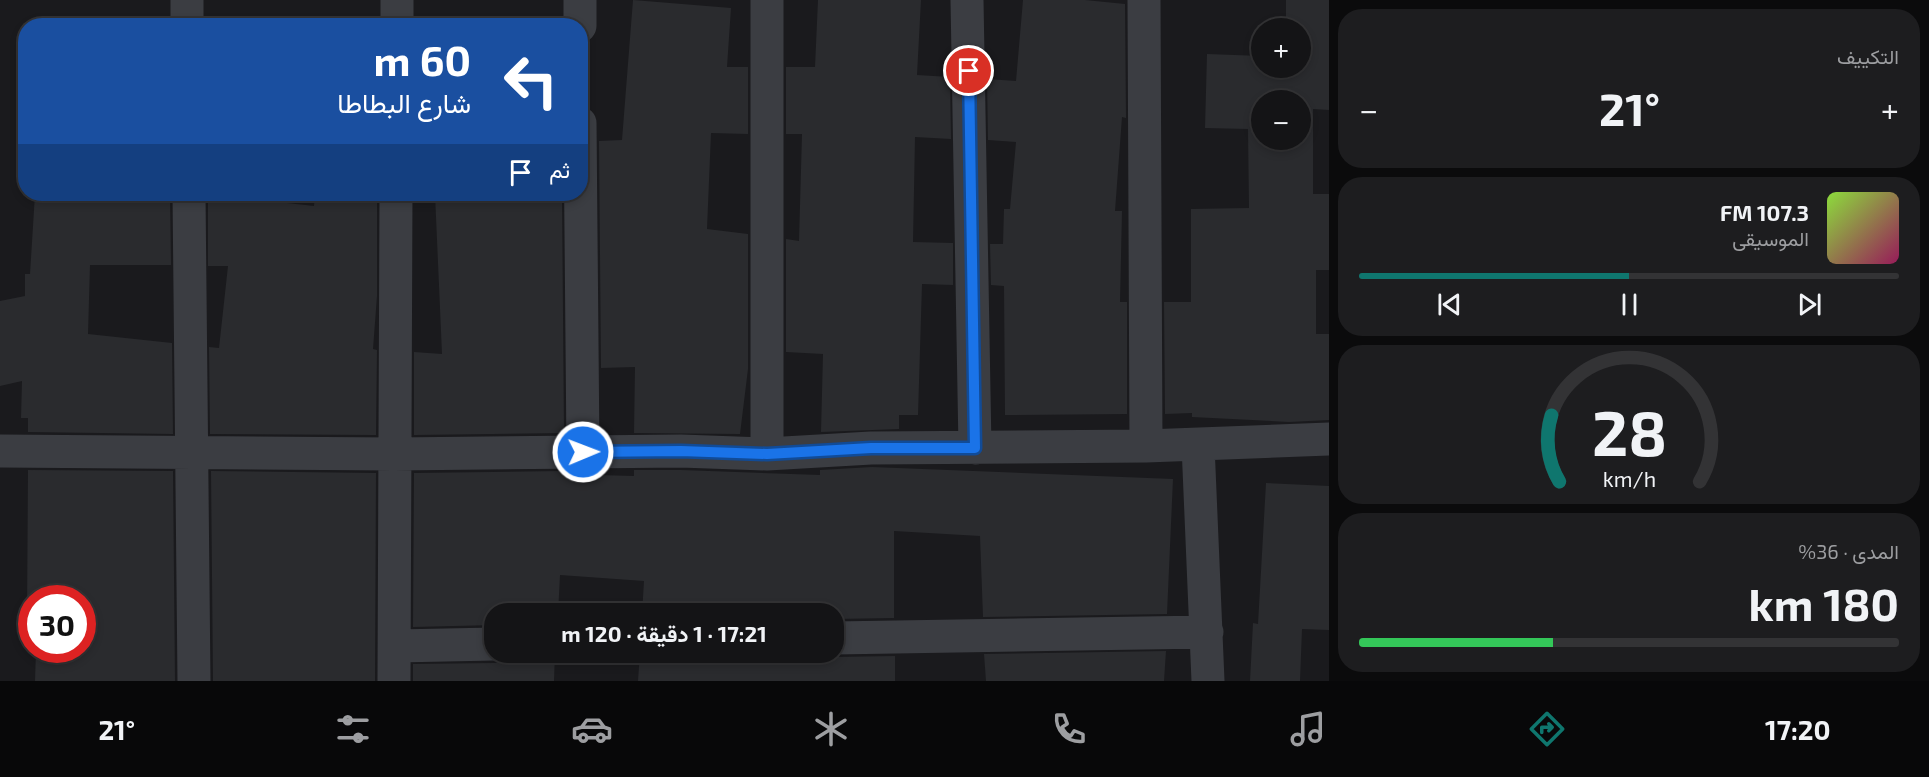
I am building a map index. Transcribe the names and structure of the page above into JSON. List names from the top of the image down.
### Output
{
  "page": {
    "tile": [
      "التكييف",
      ["المدى · 36%", "180 km"]
    ],
    "map_buttons": ["+", "−"],
    "turn": ["60 m", "شارع البطاطا"],
    "heat": ["−", "21°", "+"],
    "then": "ثم",
    "song": ["107.3 FM", "الموسيقى"],
    "limit": "30",
    "trip": "17:21 · 1 دقيقة · 120 m",
    "tabs": ["17:20", "21°"],
    "gauge": ["28", "km/h"]
  }
}
